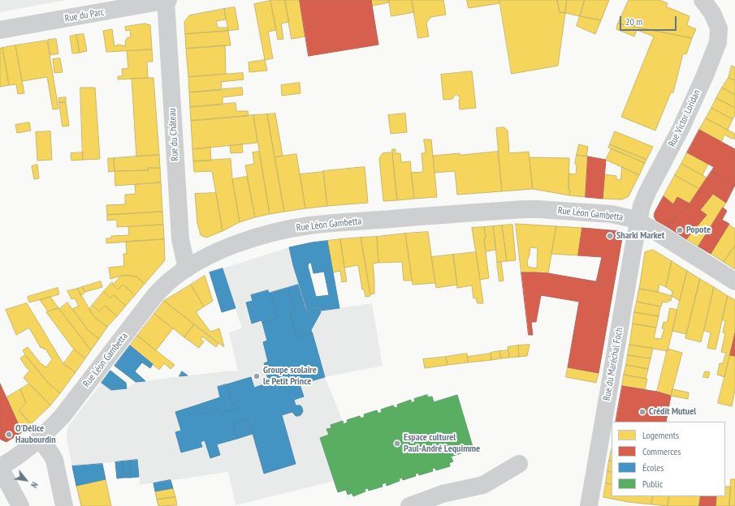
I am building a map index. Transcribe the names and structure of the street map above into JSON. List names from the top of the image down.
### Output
{
  "streets": {
    "street": [
      "Rue du Parc",
      "Rue Victor Loridan",
      "Rue du Château",
      "Rue Léon Gambetta",
      "Rue du Maréchal Foch"
    ]
  },
  "crossings": [
    ["Rue du Parc", "Rue du Château"],
    ["Rue Victor Loridan", "Rue Léon Gambetta"],
    ["Rue Victor Loridan", "Rue du Maréchal Foch"],
    ["Rue du Château", "Rue Léon Gambetta"],
    ["Rue Léon Gambetta", "Rue du Maréchal Foch"]
  ],
  "places": [
    "Popote",
    "Sharki Market",
    "Groupe scolaire le Petit Prince",
    "Crédit Mutuel",
    "O'Délice Haubourdin",
    "Espace culturel Paul-André Lequimme"
  ],
  "legend": [
    "Logements",
    "Commerces",
    "Écoles",
    "Public"
  ],
  "scale_bar": "20 m",
  "north": "bottom right"
}
